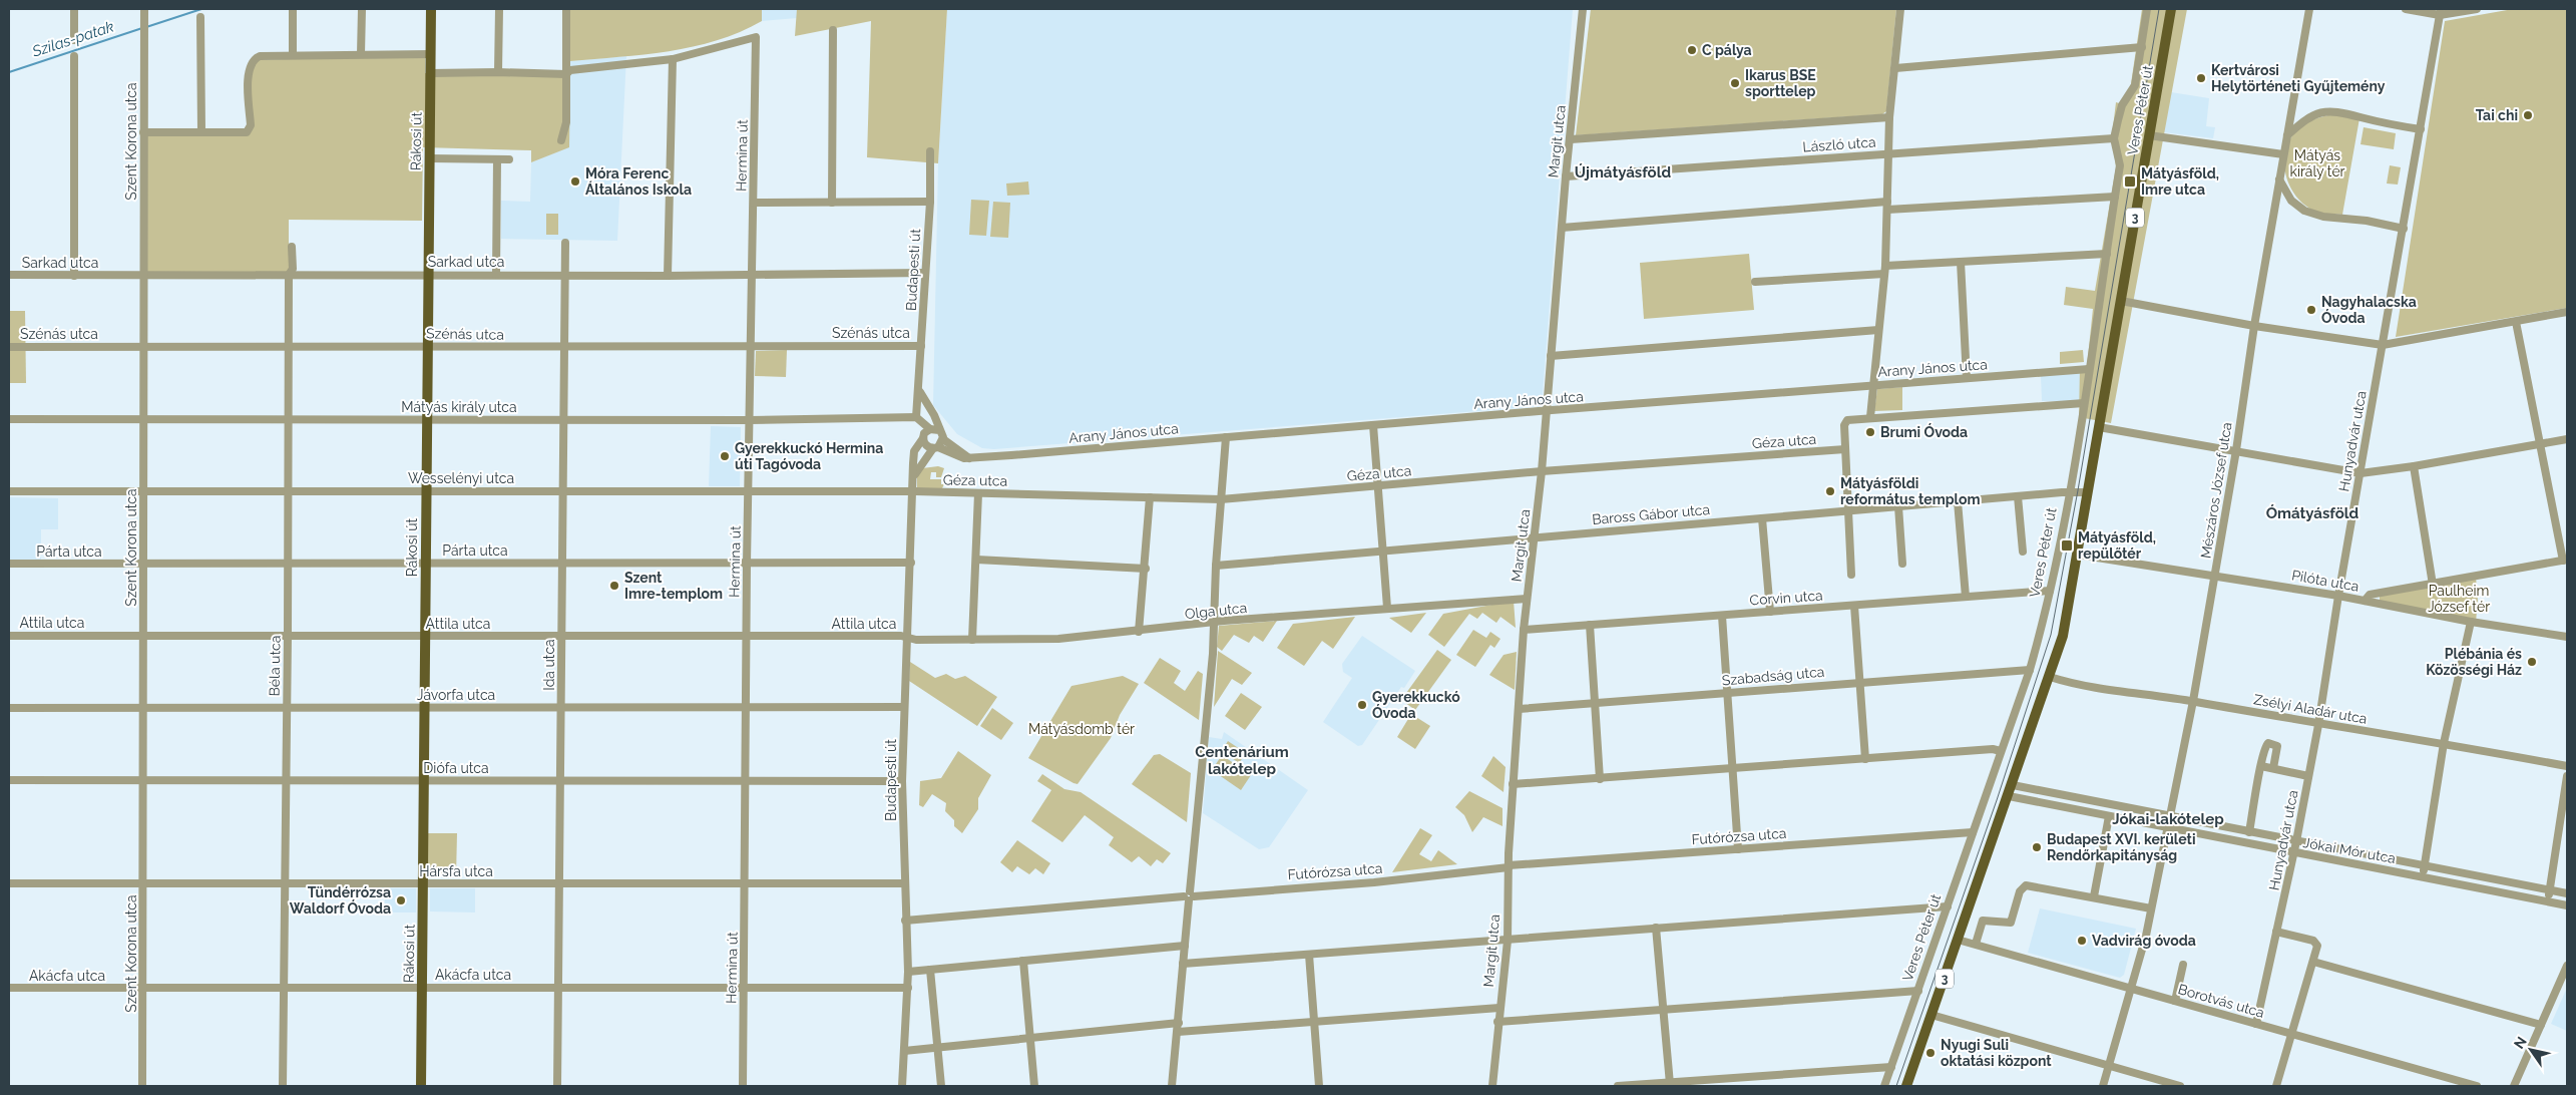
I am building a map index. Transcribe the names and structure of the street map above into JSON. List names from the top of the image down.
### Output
{
  "streets": {
    "main road": ["Veres Péter út", "Rákosi út", "3"],
    "street": [
      "Szent Korona utca",
      "Margit utca",
      "László utca",
      "Hermina út",
      "Sarkad utca",
      "Budapesti út",
      "Szénás utca",
      "Arany János utca",
      "Mátyás király utca",
      "Géza utca",
      "Hunyadvár utca",
      "Wesselényi utca",
      "Mészáros József utca",
      "Baross Gábor utca",
      "Párta utca",
      "Pilóta utca",
      "Corvin utca",
      "Olga utca",
      "Attila utca",
      "Ida utca",
      "Béla utca",
      "Szabadság utca",
      "Jávorfa utca",
      "Zsélyi Aladár utca",
      "Diófa utca",
      "Futórózsa utca",
      "Jókai Mór utca",
      "Hársfa utca",
      "Akácfa utca",
      "Borotvás utca"
    ]
  },
  "crossings": [
    ["Veres Péter út", "László utca"],
    ["Veres Péter út", "Arany János utca"],
    ["Veres Péter út", "Baross Gábor utca"],
    ["Veres Péter út", "Pilóta utca"],
    ["Veres Péter út", "Corvin utca"],
    ["Veres Péter út", "Szabadság utca"],
    ["Veres Péter út", "Zsélyi Aladár utca"],
    ["Veres Péter út", "Futórózsa utca"],
    ["Veres Péter út", "Jókai Mór utca"],
    ["Veres Péter út", "Borotvás utca"],
    ["Szent Korona utca", "Sarkad utca"],
    ["Szent Korona utca", "Szénás utca"],
    ["Szent Korona utca", "Mátyás király utca"],
    ["Szent Korona utca", "Wesselényi utca"],
    ["Szent Korona utca", "Párta utca"],
    ["Szent Korona utca", "Attila utca"],
    ["Szent Korona utca", "Jávorfa utca"],
    ["Szent Korona utca", "Diófa utca"],
    ["Szent Korona utca", "Hársfa utca"],
    ["Szent Korona utca", "Akácfa utca"],
    ["Rákosi út", "Sarkad utca"],
    ["Rákosi út", "Szénás utca"],
    ["Rákosi út", "Mátyás király utca"],
    ["Rákosi út", "Wesselényi utca"],
    ["Rákosi út", "Párta utca"],
    ["Rákosi út", "Attila utca"],
    ["Rákosi út", "Jávorfa utca"],
    ["Rákosi út", "Diófa utca"],
    ["Rákosi út", "Hársfa utca"],
    ["Rákosi út", "Akácfa utca"],
    ["Margit utca", "László utca"],
    ["Margit utca", "Arany János utca"],
    ["Margit utca", "Géza utca"],
    ["Margit utca", "Baross Gábor utca"],
    ["Margit utca", "Corvin utca"],
    ["Margit utca", "Olga utca"],
    ["Margit utca", "Szabadság utca"],
    ["Margit utca", "Futórózsa utca"],
    ["Hermina út", "Sarkad utca"],
    ["Hermina út", "Szénás utca"],
    ["Hermina út", "Mátyás király utca"],
    ["Hermina út", "Wesselényi utca"],
    ["Hermina út", "Párta utca"],
    ["Hermina út", "Attila utca"],
    ["Hermina út", "Jávorfa utca"],
    ["Hermina út", "Diófa utca"],
    ["Hermina út", "Hársfa utca"],
    ["Hermina út", "Akácfa utca"],
    ["Sarkad utca", "Budapesti út"],
    ["Sarkad utca", "Ida utca"],
    ["Sarkad utca", "Béla utca"],
    ["Budapesti út", "Szénás utca"],
    ["Budapesti út", "Mátyás király utca"],
    ["Budapesti út", "Géza utca"],
    ["Budapesti út", "Wesselényi utca"],
    ["Budapesti út", "Párta utca"],
    ["Budapesti út", "Olga utca"],
    ["Budapesti út", "Attila utca"],
    ["Budapesti út", "Jávorfa utca"],
    ["Budapesti út", "Diófa utca"],
    ["Budapesti út", "Futórózsa utca"],
    ["Budapesti út", "Hársfa utca"],
    ["Budapesti út", "Akácfa utca"],
    ["Szénás utca", "Ida utca"],
    ["Szénás utca", "Béla utca"],
    ["Mátyás király utca", "Ida utca"],
    ["Mátyás király utca", "Béla utca"],
    ["Géza utca", "Wesselényi utca"],
    ["Hunyadvár utca", "Pilóta utca"],
    ["Hunyadvár utca", "Zsélyi Aladár utca"],
    ["Hunyadvár utca", "Jókai Mór utca"],
    ["Hunyadvár utca", "Borotvás utca"],
    ["Wesselényi utca", "Ida utca"],
    ["Wesselényi utca", "Béla utca"],
    ["Mészáros József utca", "Pilóta utca"],
    ["Mészáros József utca", "Zsélyi Aladár utca"],
    ["Mészáros József utca", "Jókai Mór utca"],
    ["Mészáros József utca", "Borotvás utca"],
    ["Párta utca", "Ida utca"],
    ["Párta utca", "Béla utca"],
    ["Olga utca", "Attila utca"],
    ["Attila utca", "Ida utca"],
    ["Attila utca", "Béla utca"],
    ["Ida utca", "Jávorfa utca"],
    ["Ida utca", "Diófa utca"],
    ["Ida utca", "Hársfa utca"],
    ["Ida utca", "Akácfa utca"],
    ["Béla utca", "Jávorfa utca"],
    ["Béla utca", "Diófa utca"],
    ["Béla utca", "Hársfa utca"],
    ["Béla utca", "Akácfa utca"]
  ],
  "districts": [
    "Újmátyásföld",
    "Ómátyásföld",
    "Centenárium lakótelep",
    "Jókai-lakótelep"
  ],
  "water": ["Szilas-patak"],
  "parks": ["Mátyás király tér", "Paulheim József tér", "Mátyásdomb tér"],
  "places": {
    "other": [
      "C pálya",
      "Kertvárosi Helytörténeti Gyűjtemény",
      "Ikarus BSE sporttelep",
      "Tai chi",
      "Móra Ferenc Általános Iskola",
      "Nagyhalacska Óvoda",
      "Brumi Óvoda",
      "Gyerekkuckó Hermina úti Tagóvoda",
      "Mátyásföldi református templom",
      "Szent Imre-templom",
      "Plébánia és Közösségi Ház",
      "Gyerekkuckó Óvoda",
      "Budapest XVI. kerületi Rendőrkapitányság",
      "Tündérrózsa Waldorf Óvoda",
      "Vadvirág óvoda",
      "Nyugi Suli oktatási központ"
    ],
    "transit": ["Mátyásföld, Imre utca", "Mátyásföld, repülőtér"]
  },
  "north": "top left"
}
